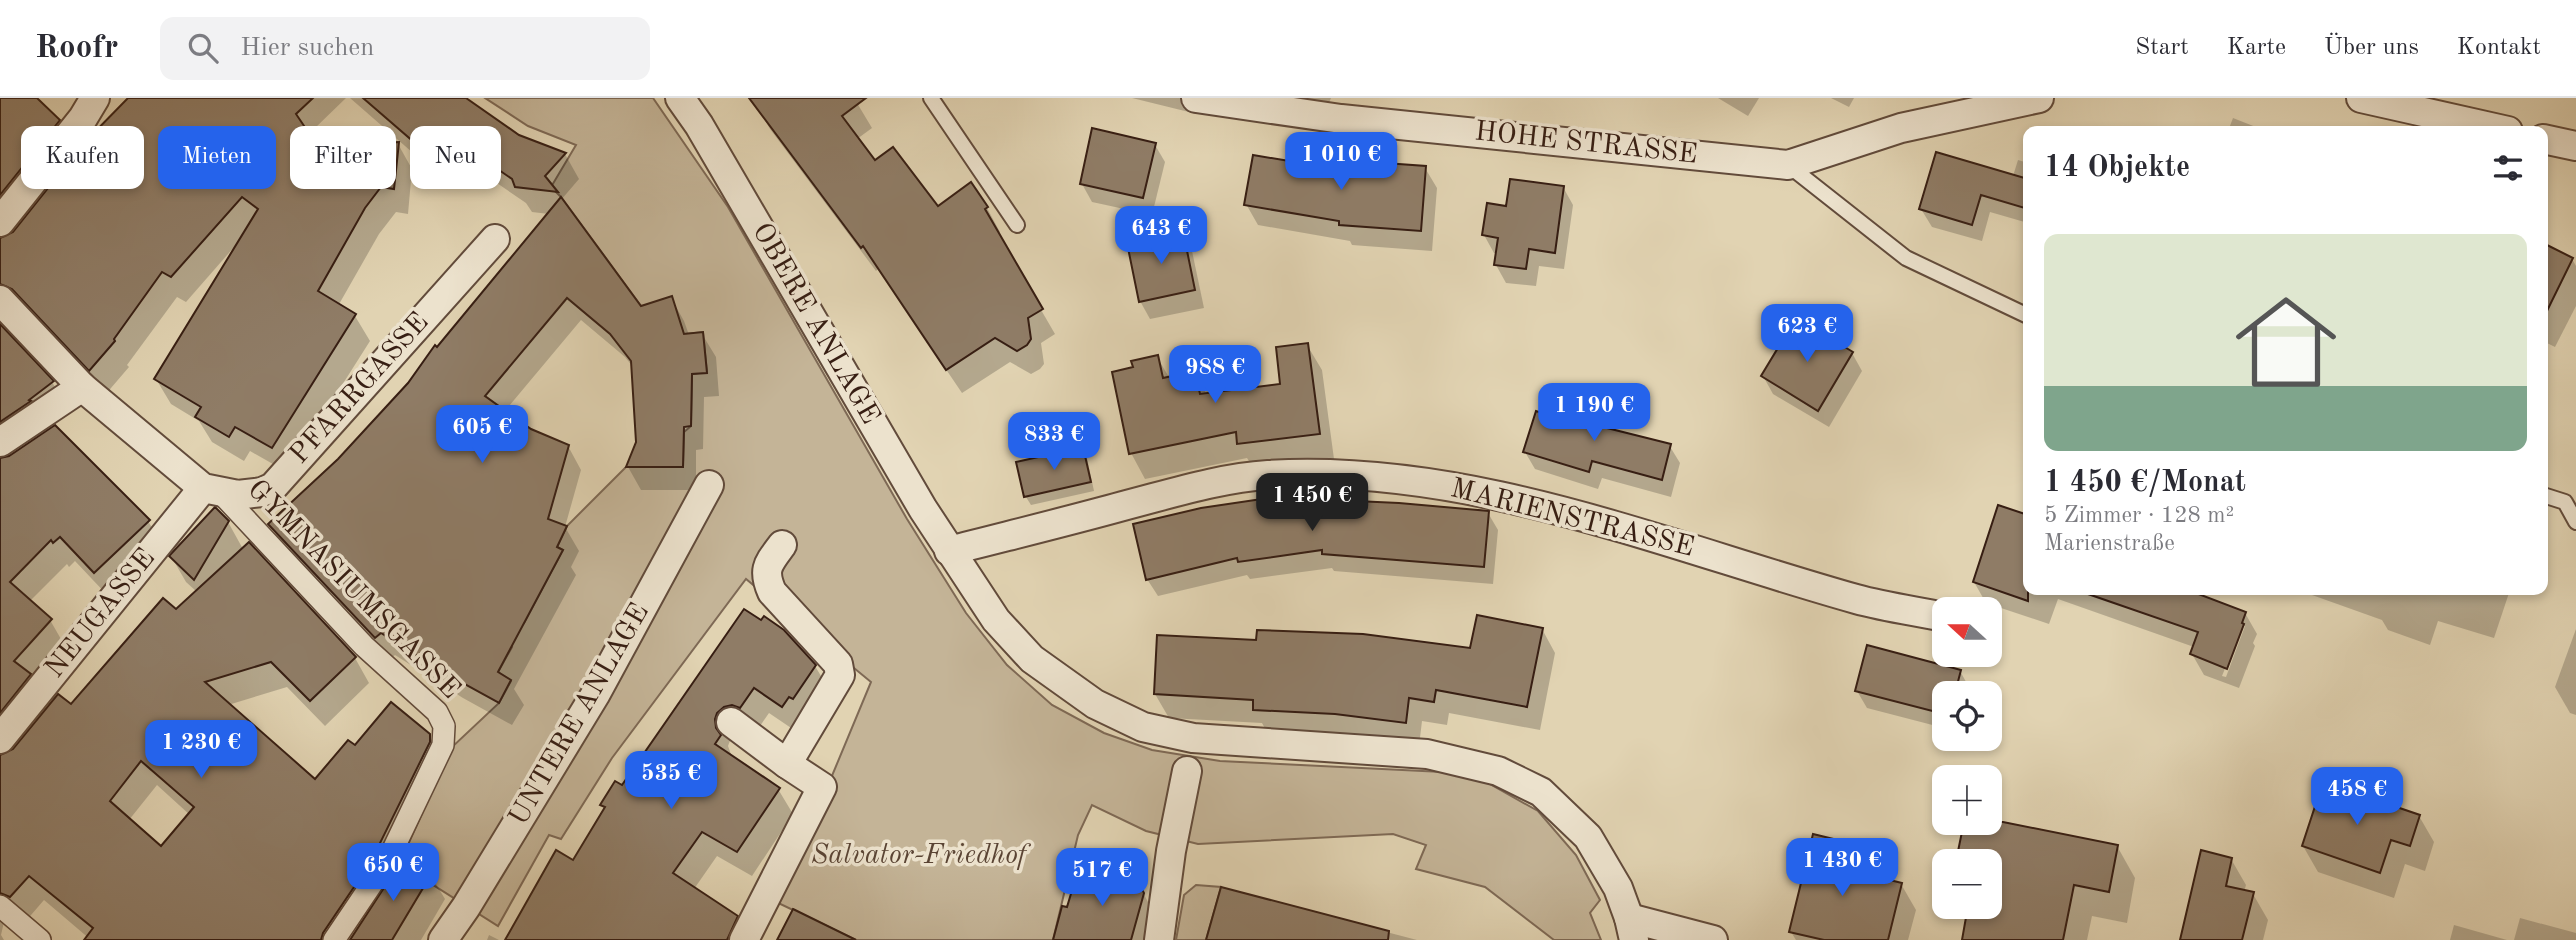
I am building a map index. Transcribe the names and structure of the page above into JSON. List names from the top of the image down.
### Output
{
  "streets": {
    "street": [
      "HOHE STRASSE",
      "OBERE ANLAGE",
      "PFARRGASSE",
      "MARIENSTRASSE",
      "GYMNASIUMSGASSE",
      "NEUGASSE",
      "UNTERE ANLAGE"
    ]
  },
  "crossings": [
    ["OBERE ANLAGE", "MARIENSTRASSE"],
    ["PFARRGASSE", "GYMNASIUMSGASSE"],
    ["PFARRGASSE", "NEUGASSE"],
    ["GYMNASIUMSGASSE", "NEUGASSE"]
  ],
  "parks": ["Salvator-Friedhof"],
  "north": "left",
  "page": {
    "header": "Roofr",
    "search": "Hier suchen",
    "nav": [
      "Start",
      "Karte",
      "Über uns",
      "Kontakt"
    ],
    "chip": [
      "Kaufen",
      "Mieten",
      "Filter",
      "Neu"
    ],
    "heading": "14 Objekte",
    "price": [
      "1 010 €",
      "643 €",
      "623 €",
      "988 €",
      "1 190 €",
      "605 €",
      "833 €",
      "1 450 €",
      "1 230 €",
      "535 €",
      "458 €",
      "1 430 €",
      "650 €",
      "517 €"
    ],
    "list": [
      {
        "name": "1 450 €/Monat",
        "note": "5 Zimmer · 128 m² · Marienstraße"
      }
    ],
    "map_buttons": ["+", "−"]
  }
}
